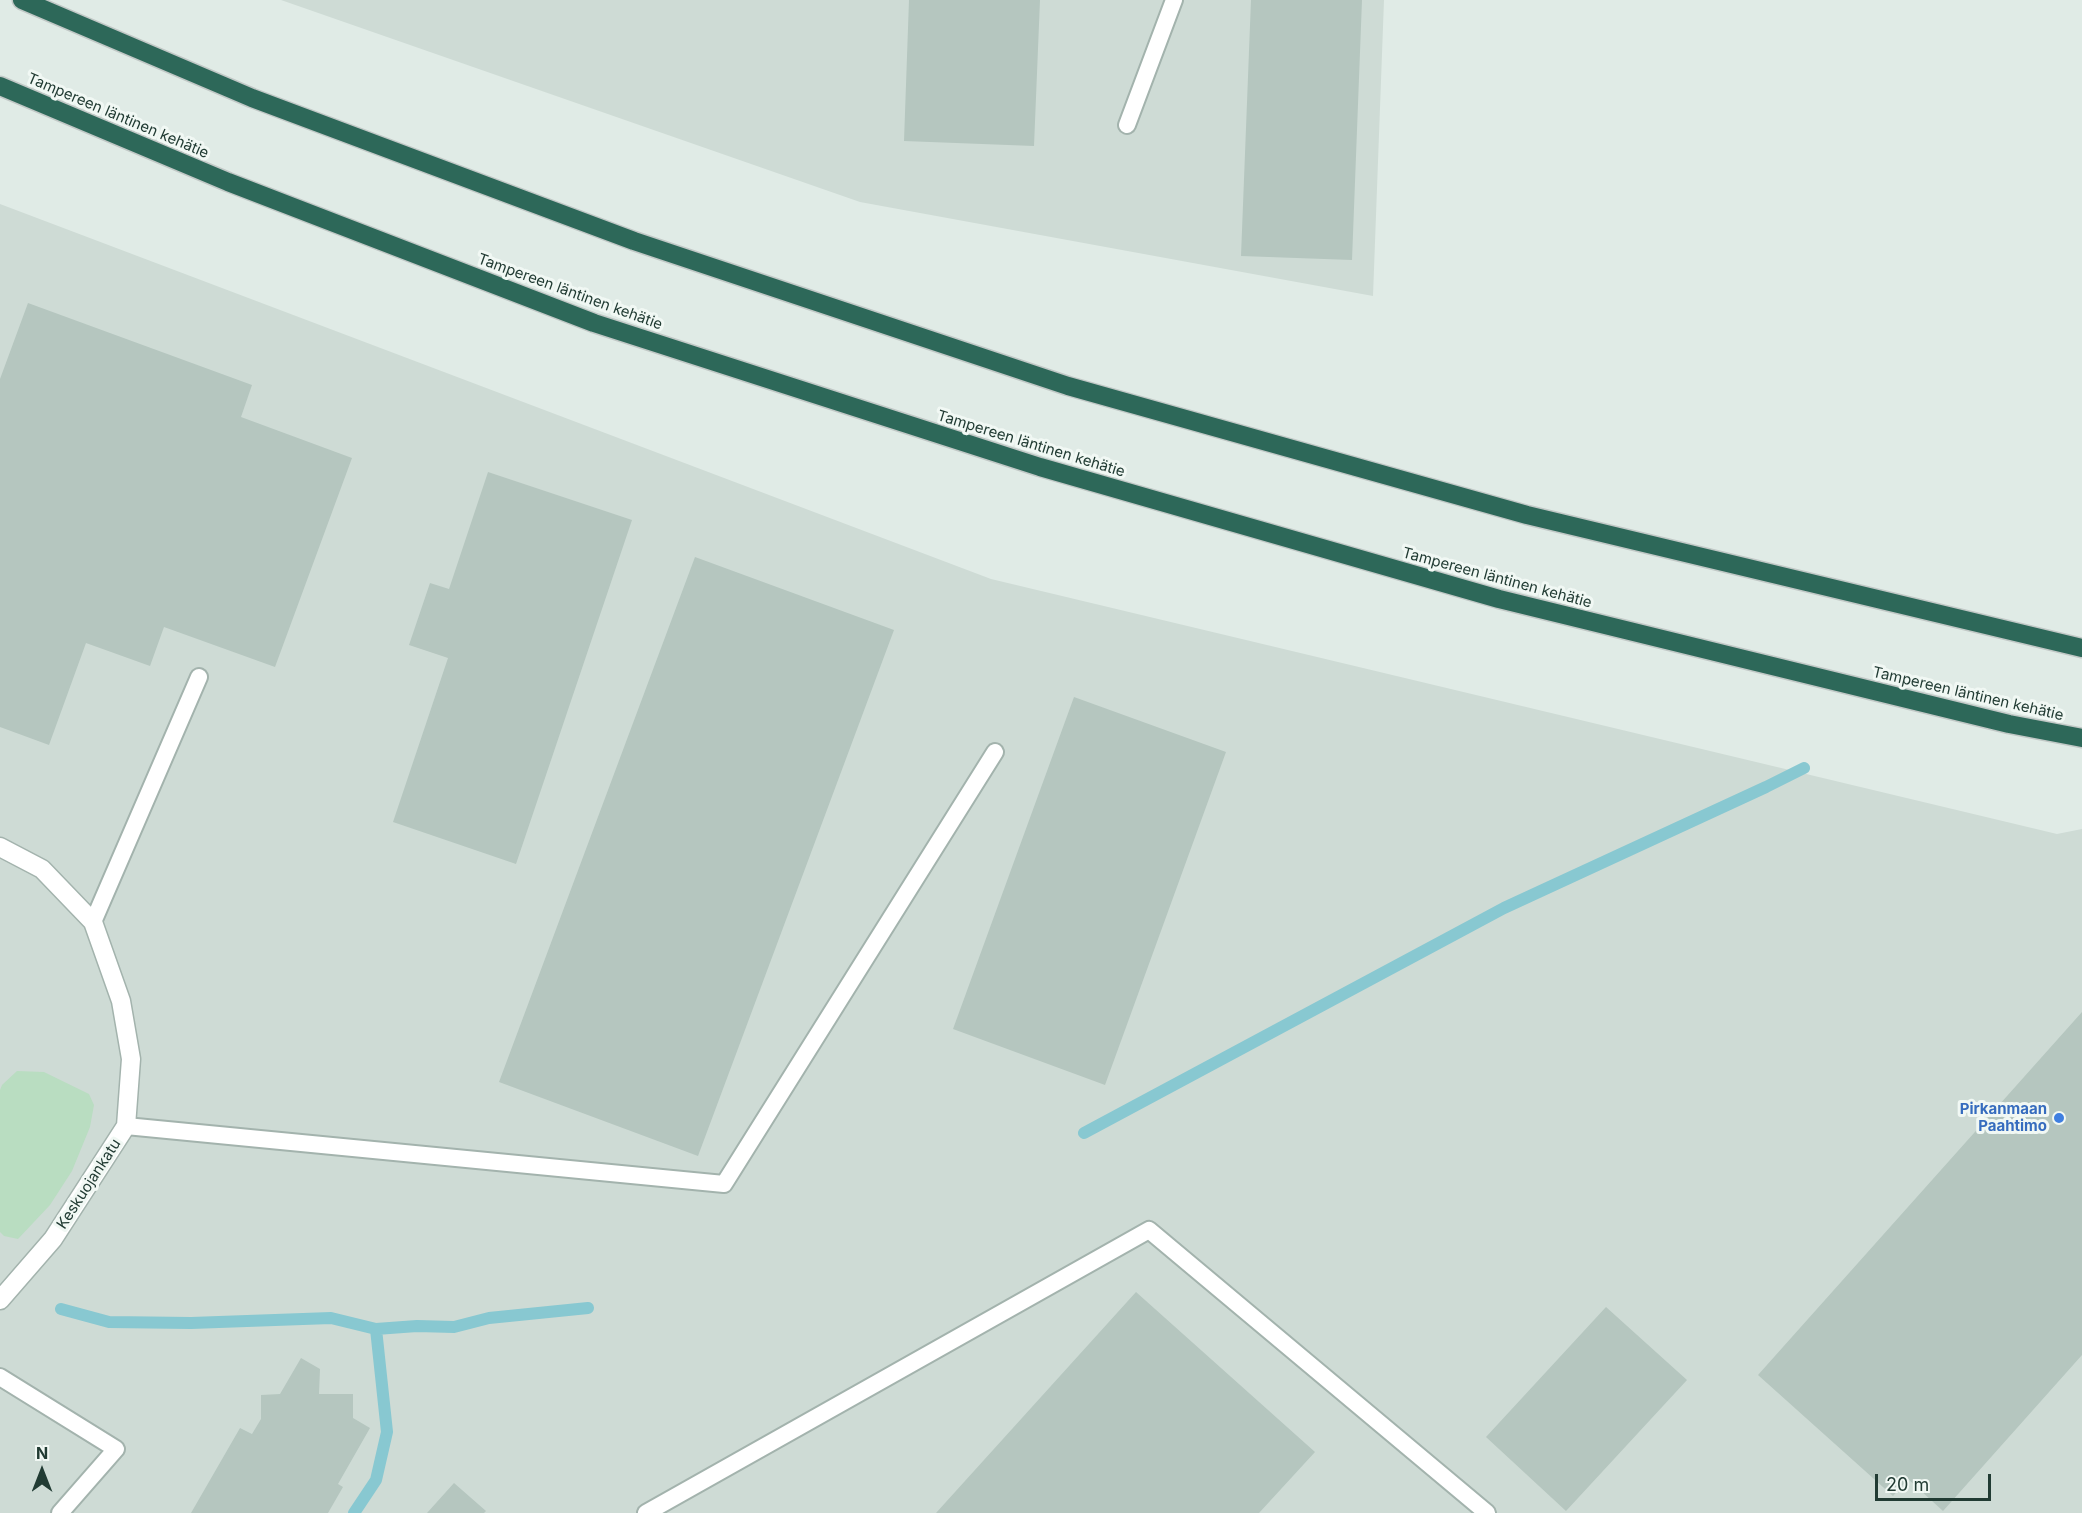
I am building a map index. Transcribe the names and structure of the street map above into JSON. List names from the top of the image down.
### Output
{
  "streets": {
    "highway": ["Tampereen läntinen kehätie"],
    "street": ["Keskuojankatu"]
  },
  "places": ["Pirkanmaan Paahtimo"],
  "scale_bar": "20 m",
  "north": "top"
}
